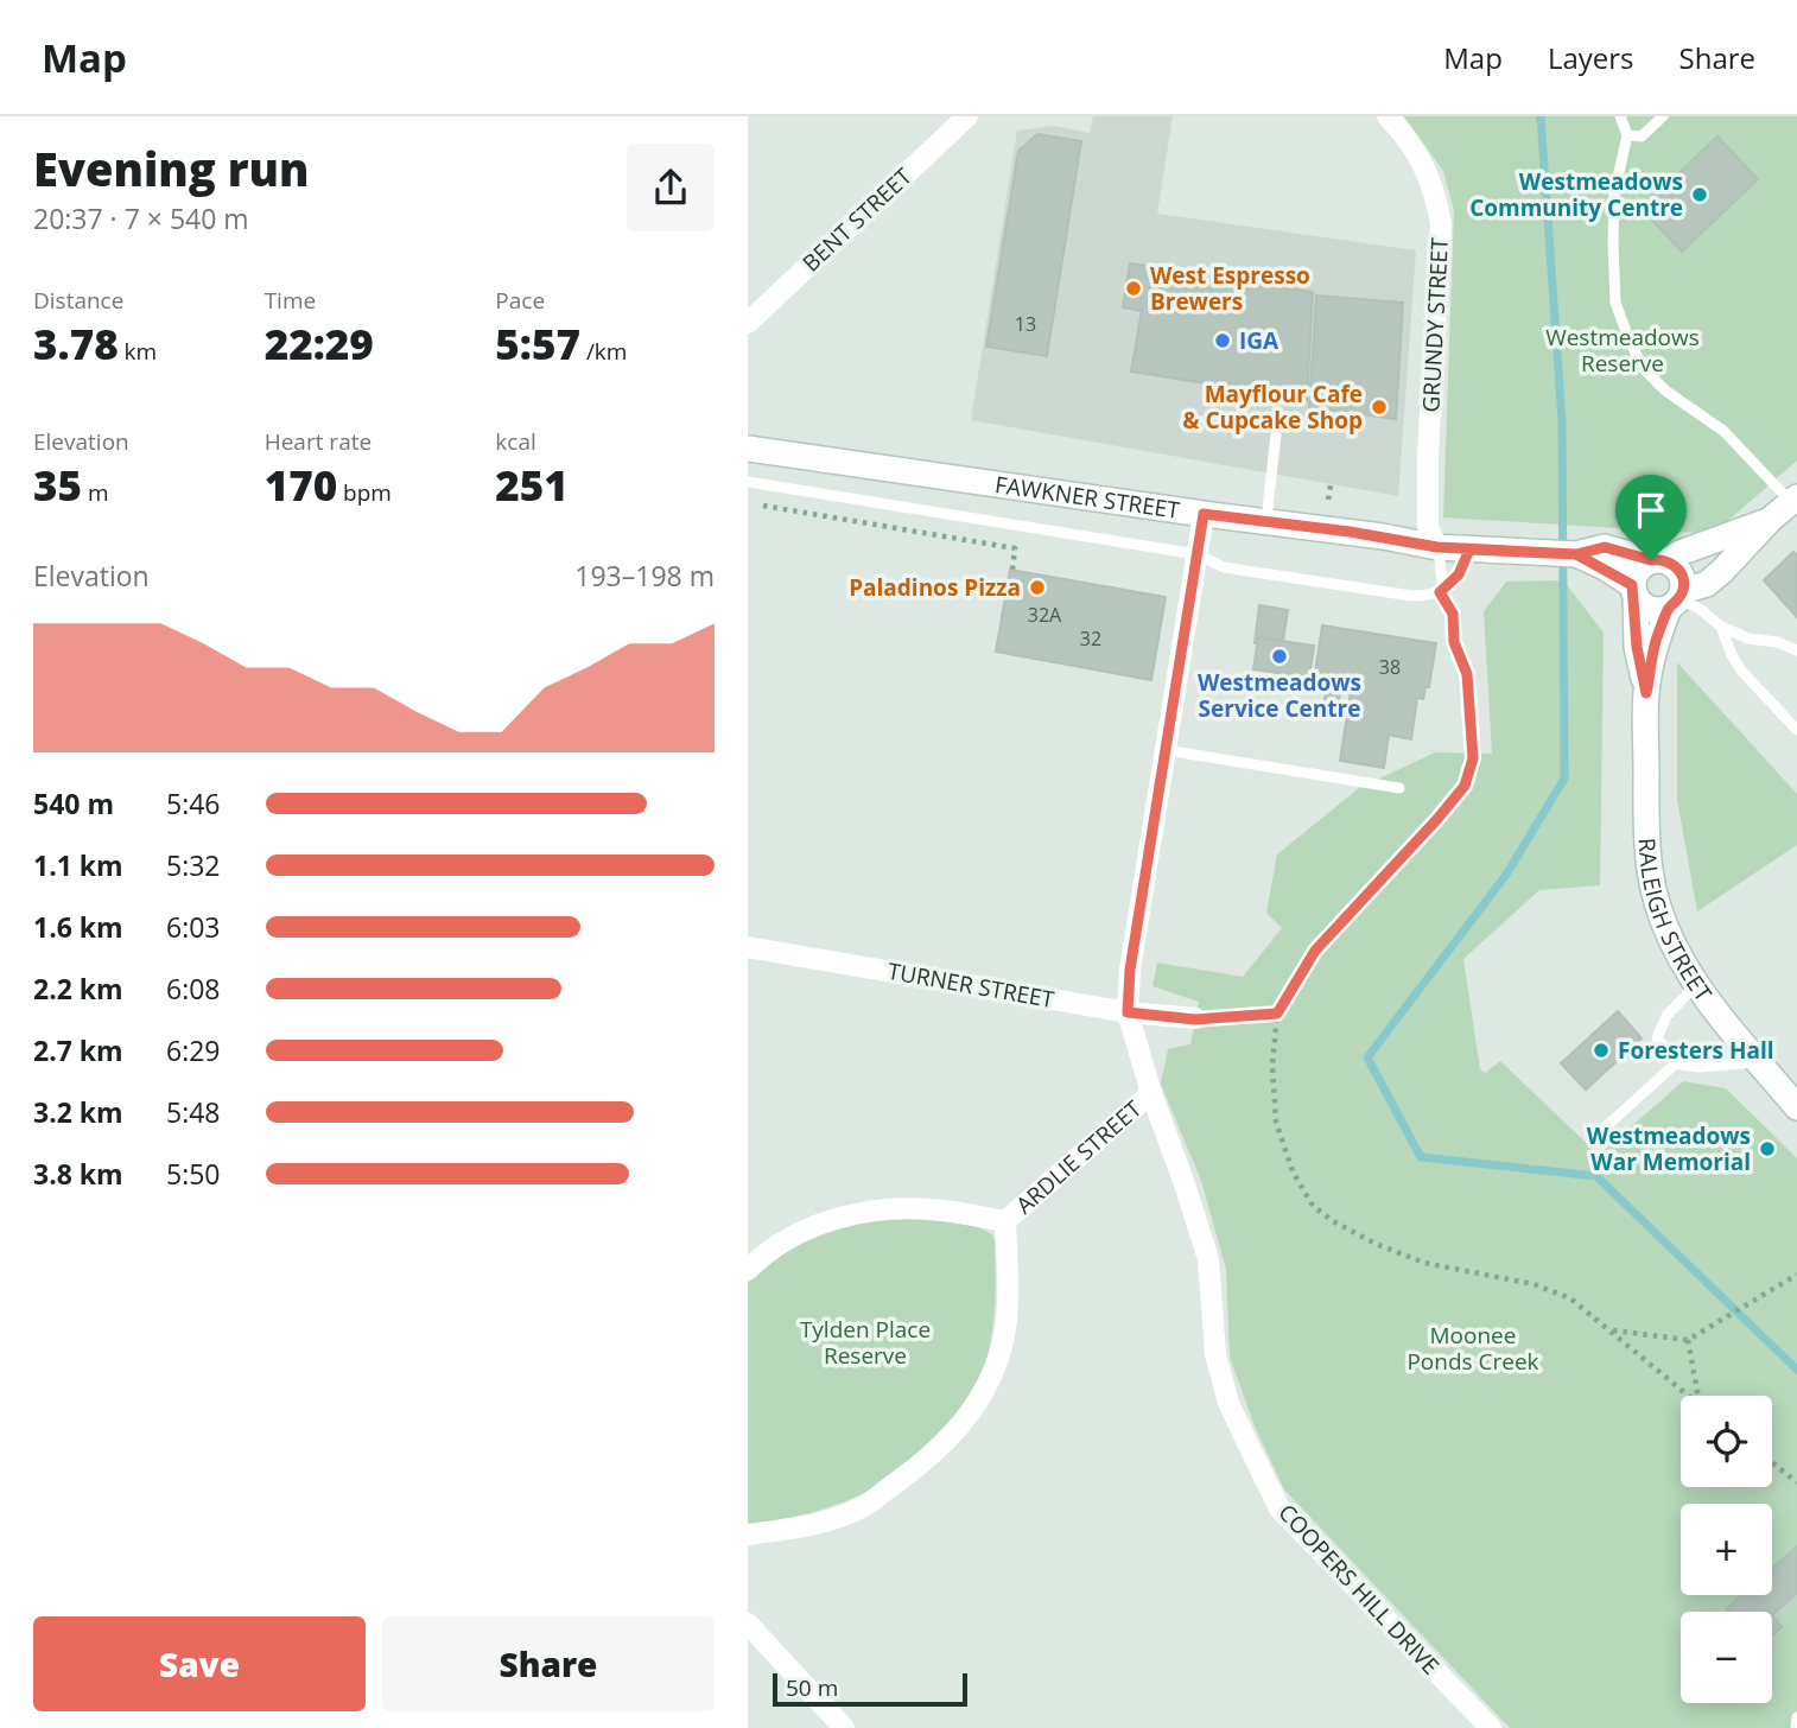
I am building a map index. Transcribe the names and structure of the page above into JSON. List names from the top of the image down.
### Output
{
  "streets": {
    "street": [
      "BENT STREET",
      "GRUNDY STREET",
      "FAWKNER STREET",
      "RALEIGH STREET",
      "TURNER STREET",
      "ARDLIE STREET",
      "COOPERS HILL DRIVE"
    ]
  },
  "crossings": [
    ["GRUNDY STREET", "FAWKNER STREET"],
    ["FAWKNER STREET", "RALEIGH STREET"],
    ["FAWKNER STREET", "COOPERS HILL DRIVE"],
    ["TURNER STREET", "COOPERS HILL DRIVE"],
    ["ARDLIE STREET", "COOPERS HILL DRIVE"]
  ],
  "parks": ["Westmeadows Reserve", "Tylden Place Reserve", "Moonee Ponds Creek"],
  "places": [
    "Westmeadows Community Centre",
    "West Espresso Brewers",
    "IGA",
    "Mayflour Cafe & Cupcake Shop",
    "Paladinos Pizza",
    "Westmeadows Service Centre",
    "Foresters Hall",
    "Westmeadows War Memorial"
  ],
  "house_numbers": [
    "13",
    "32A",
    "32",
    "38"
  ],
  "scale_bar": "50 m",
  "page": {
    "header": "Map",
    "nav": ["Map", "Layers", "Share"],
    "heading": ["Evening run", "20:37 · 7 × 540 m"],
    "stats": [
      ["Distance", "3.78 km"],
      ["Time", "22:29"],
      ["Pace", "5:57 /km"],
      ["Elevation", "35 m"],
      ["Heart rate", "170 bpm"],
      ["kcal", "251"]
    ],
    "chart": ["Elevation", "193–198 m"],
    "list": [
      {
        "name": "540 m",
        "note": "5:46"
      },
      {
        "name": "1.1 km",
        "note": "5:32"
      },
      {
        "name": "1.6 km",
        "note": "6:03"
      },
      {
        "name": "2.2 km",
        "note": "6:08"
      },
      {
        "name": "2.7 km",
        "note": "6:29"
      },
      {
        "name": "3.2 km",
        "note": "5:48"
      },
      {
        "name": "3.8 km",
        "note": "5:50"
      }
    ],
    "map_buttons": ["+", "−"],
    "buttons": ["Save", "Share"],
    "scale": "50 m"
  }
}
